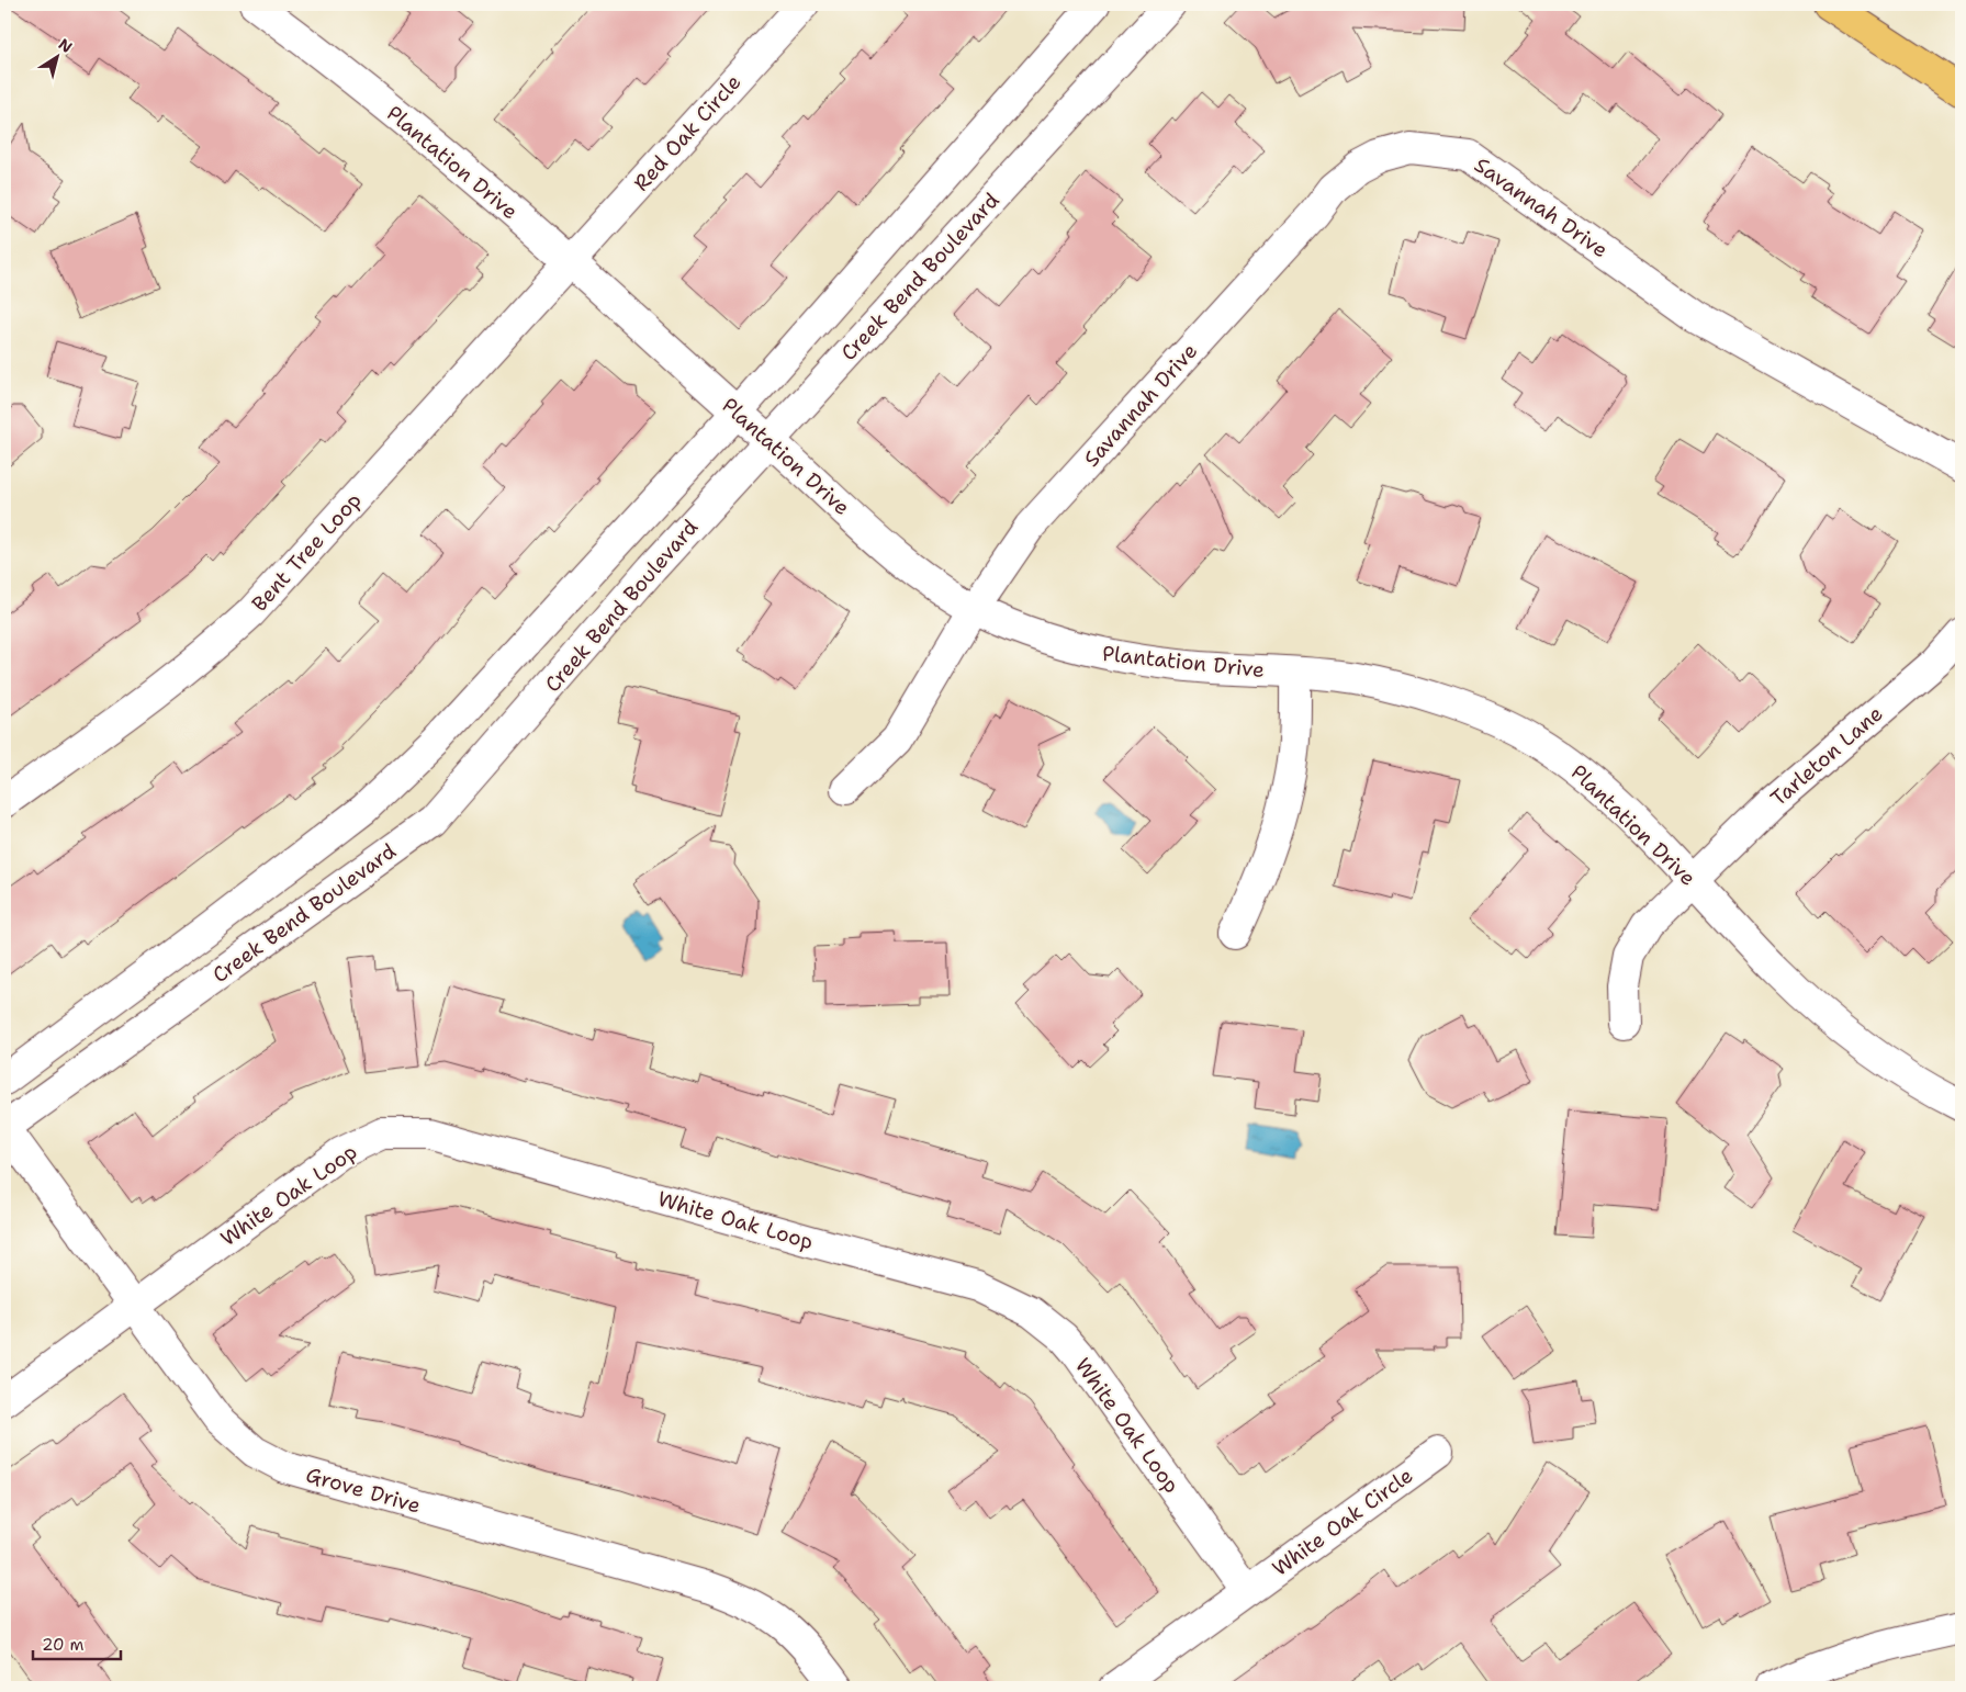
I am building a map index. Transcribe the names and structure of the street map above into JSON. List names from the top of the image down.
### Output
{
  "streets": {
    "street": [
      "Red Oak Circle",
      "Plantation Drive",
      "Savannah Drive",
      "Creek Bend Boulevard",
      "Bent Tree Loop",
      "Tarleton Lane",
      "White Oak Loop",
      "Grove Drive",
      "White Oak Circle"
    ]
  },
  "crossings": [
    ["Red Oak Circle", "Plantation Drive"],
    ["Red Oak Circle", "Bent Tree Loop"],
    ["Plantation Drive", "Savannah Drive"],
    ["Plantation Drive", "Creek Bend Boulevard"],
    ["Plantation Drive", "Bent Tree Loop"],
    ["Plantation Drive", "Tarleton Lane"],
    ["Creek Bend Boulevard", "Grove Drive"],
    ["White Oak Loop", "Grove Drive"],
    ["White Oak Loop", "White Oak Circle"]
  ],
  "scale_bar": "20 m",
  "north": "top right"
}
